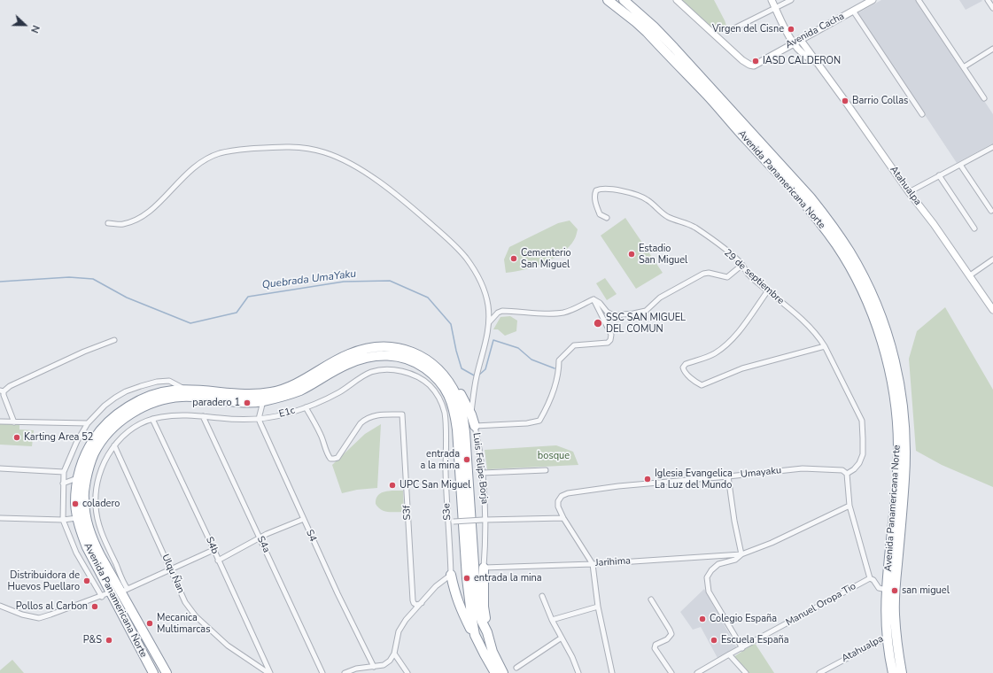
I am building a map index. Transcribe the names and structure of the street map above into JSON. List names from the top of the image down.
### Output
{
  "streets": {
    "highway": ["Avenida Panamericana Norte"],
    "street": [
      "Avenida Cacha",
      "Atahualpa",
      "29 de septiembre",
      "E1c",
      "Luis Felipe Borja",
      "Umayaku",
      "S3e",
      "S3f",
      "S4",
      "S4a",
      "S4b",
      "Jarihima",
      "Ulqu Ñan",
      "Manuel Oropa Tio"
    ]
  },
  "crossings": [
    ["Avenida Cacha", "Atahualpa"],
    ["Avenida Panamericana Norte", "Atahualpa"],
    ["Avenida Panamericana Norte", "E1c"],
    ["29 de septiembre", "Umayaku"],
    ["E1c", "S3e"],
    ["E1c", "S3f"],
    ["E1c", "S4"],
    ["E1c", "S4a"],
    ["E1c", "S4b"],
    ["E1c", "Ulqu Ñan"],
    ["Luis Felipe Borja", "Jarihima"],
    ["S4b", "Ulqu Ñan"]
  ],
  "water": ["Quebrada UmaYaku"],
  "parks": ["bosque"],
  "places": [
    "Virgen del Cisne",
    "IASD CALDERON",
    "Barrio Collas",
    "Estadio San Miguel",
    "Cementerio San Miguel",
    "SSC SAN MIGUEL DEL COMUN",
    "paradero 1",
    "Karting Area 52",
    "entrada a la mina",
    "Iglesia Evangelica La Luz del Mundo",
    "UPC San Miguel",
    "coladero",
    "entrada la mina",
    "Distribuidora de Huevos Puellaro",
    "san miguel",
    "Pollos al Carbon",
    "Colegio España",
    "Mecanica Multimarcas",
    "P&S",
    "Escuela España"
  ],
  "north": "right"
}
